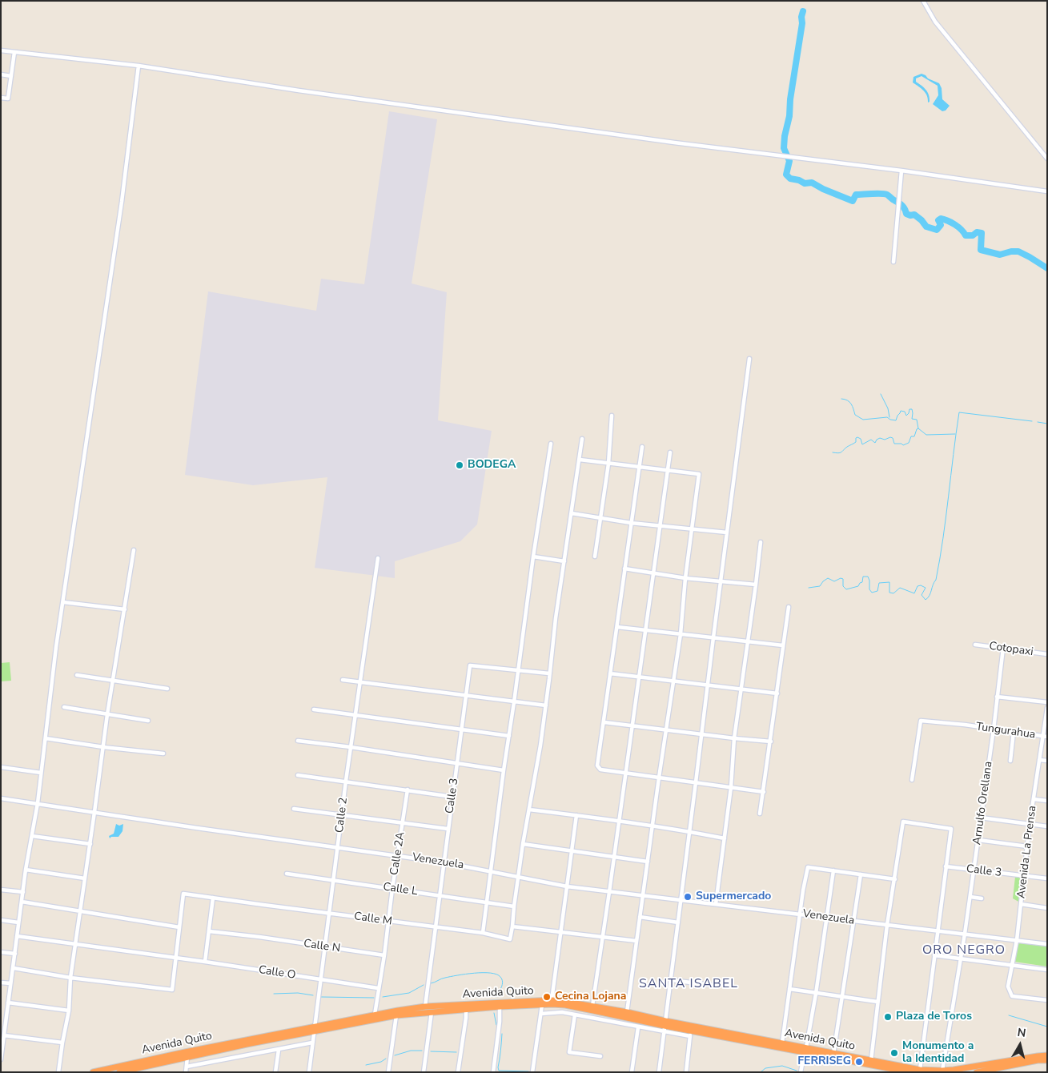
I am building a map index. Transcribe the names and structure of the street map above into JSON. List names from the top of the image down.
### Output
{
  "streets": {
    "highway": ["Avenida Quito"],
    "street": [
      "Cotopaxi",
      "Tungurahua",
      "Calle 3",
      "Arnulfo Orellana",
      "Calle 2",
      "Avenida La Prensa",
      "Calle 2A",
      "Venezuela",
      "Calle L",
      "Calle M",
      "Calle N",
      "Calle O"
    ]
  },
  "crossings": [
    ["Cotopaxi", "Arnulfo Orellana"],
    ["Tungurahua", "Arnulfo Orellana"],
    ["Tungurahua", "Avenida La Prensa"],
    ["Calle 3", "Arnulfo Orellana"],
    ["Calle 3", "Avenida La Prensa"],
    ["Calle 3", "Venezuela"],
    ["Calle 3", "Calle L"],
    ["Calle 3", "Calle M"],
    ["Calle 3", "Avenida Quito"],
    ["Arnulfo Orellana", "Venezuela"],
    ["Arnulfo Orellana", "Avenida Quito"],
    ["Calle 2", "Venezuela"],
    ["Calle 2", "Calle L"],
    ["Calle 2", "Calle M"],
    ["Calle 2", "Calle N"],
    ["Calle 2", "Calle O"],
    ["Calle 2", "Avenida Quito"],
    ["Avenida La Prensa", "Venezuela"],
    ["Calle 2A", "Venezuela"],
    ["Calle 2A", "Calle L"],
    ["Calle 2A", "Calle M"],
    ["Calle 2A", "Calle N"],
    ["Calle 2A", "Calle O"],
    ["Calle 2A", "Avenida Quito"]
  ],
  "districts": ["ORO NEGRO", "SANTA ISABEL"],
  "places": [
    "BODEGA",
    "Supermercado",
    "Cecina Lojana",
    "Plaza de Toros",
    "Monumento a la Identidad",
    "FERRISEG"
  ],
  "north": "top"
}
